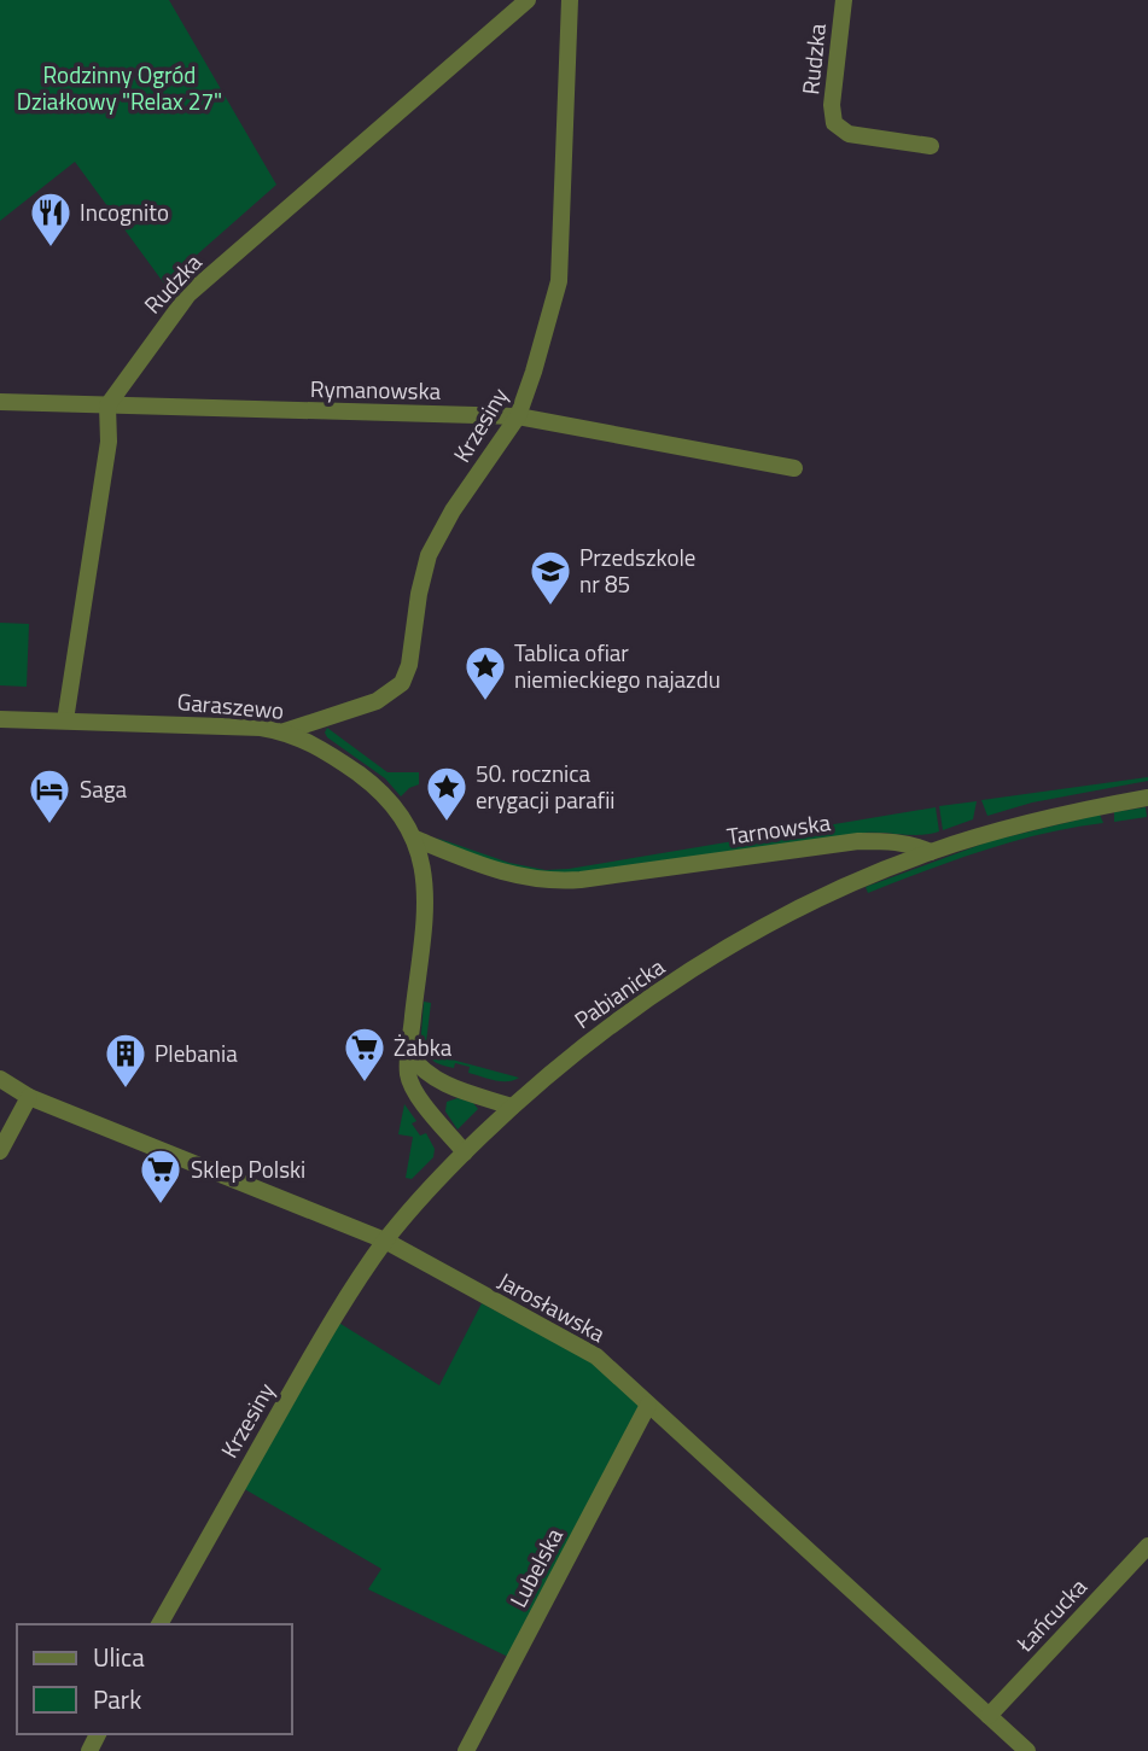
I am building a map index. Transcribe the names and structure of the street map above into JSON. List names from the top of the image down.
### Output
{
  "streets": {
    "street": [
      "Rudzka",
      "Rymanowska",
      "Krzesiny",
      "Garaszewo",
      "Tarnowska",
      "Pabianicka",
      "Jarosławska",
      "Lubelska",
      "Łańcucka"
    ]
  },
  "crossings": [
    ["Rudzka", "Rymanowska"],
    ["Rymanowska", "Krzesiny"],
    ["Krzesiny", "Garaszewo"],
    ["Krzesiny", "Pabianicka"],
    ["Krzesiny", "Jarosławska"],
    ["Garaszewo", "Tarnowska"],
    ["Tarnowska", "Pabianicka"],
    ["Pabianicka", "Jarosławska"],
    ["Jarosławska", "Lubelska"],
    ["Jarosławska", "Łańcucka"]
  ],
  "parks": ["Rodzinny Ogród Działkowy \"Relax 27\""],
  "places": {
    "restaurant": ["Incognito"],
    "school or university": ["Przedszkole nr 85"],
    "place": ["Tablica ofiar niemieckiego najazdu", "50. rocznica erygacji parafii"],
    "hotel": ["Saga"],
    "supermarket": ["Żabka", "Sklep Polski"],
    "building": ["Plebania"]
  },
  "legend": ["Ulica", "Park"]
}
